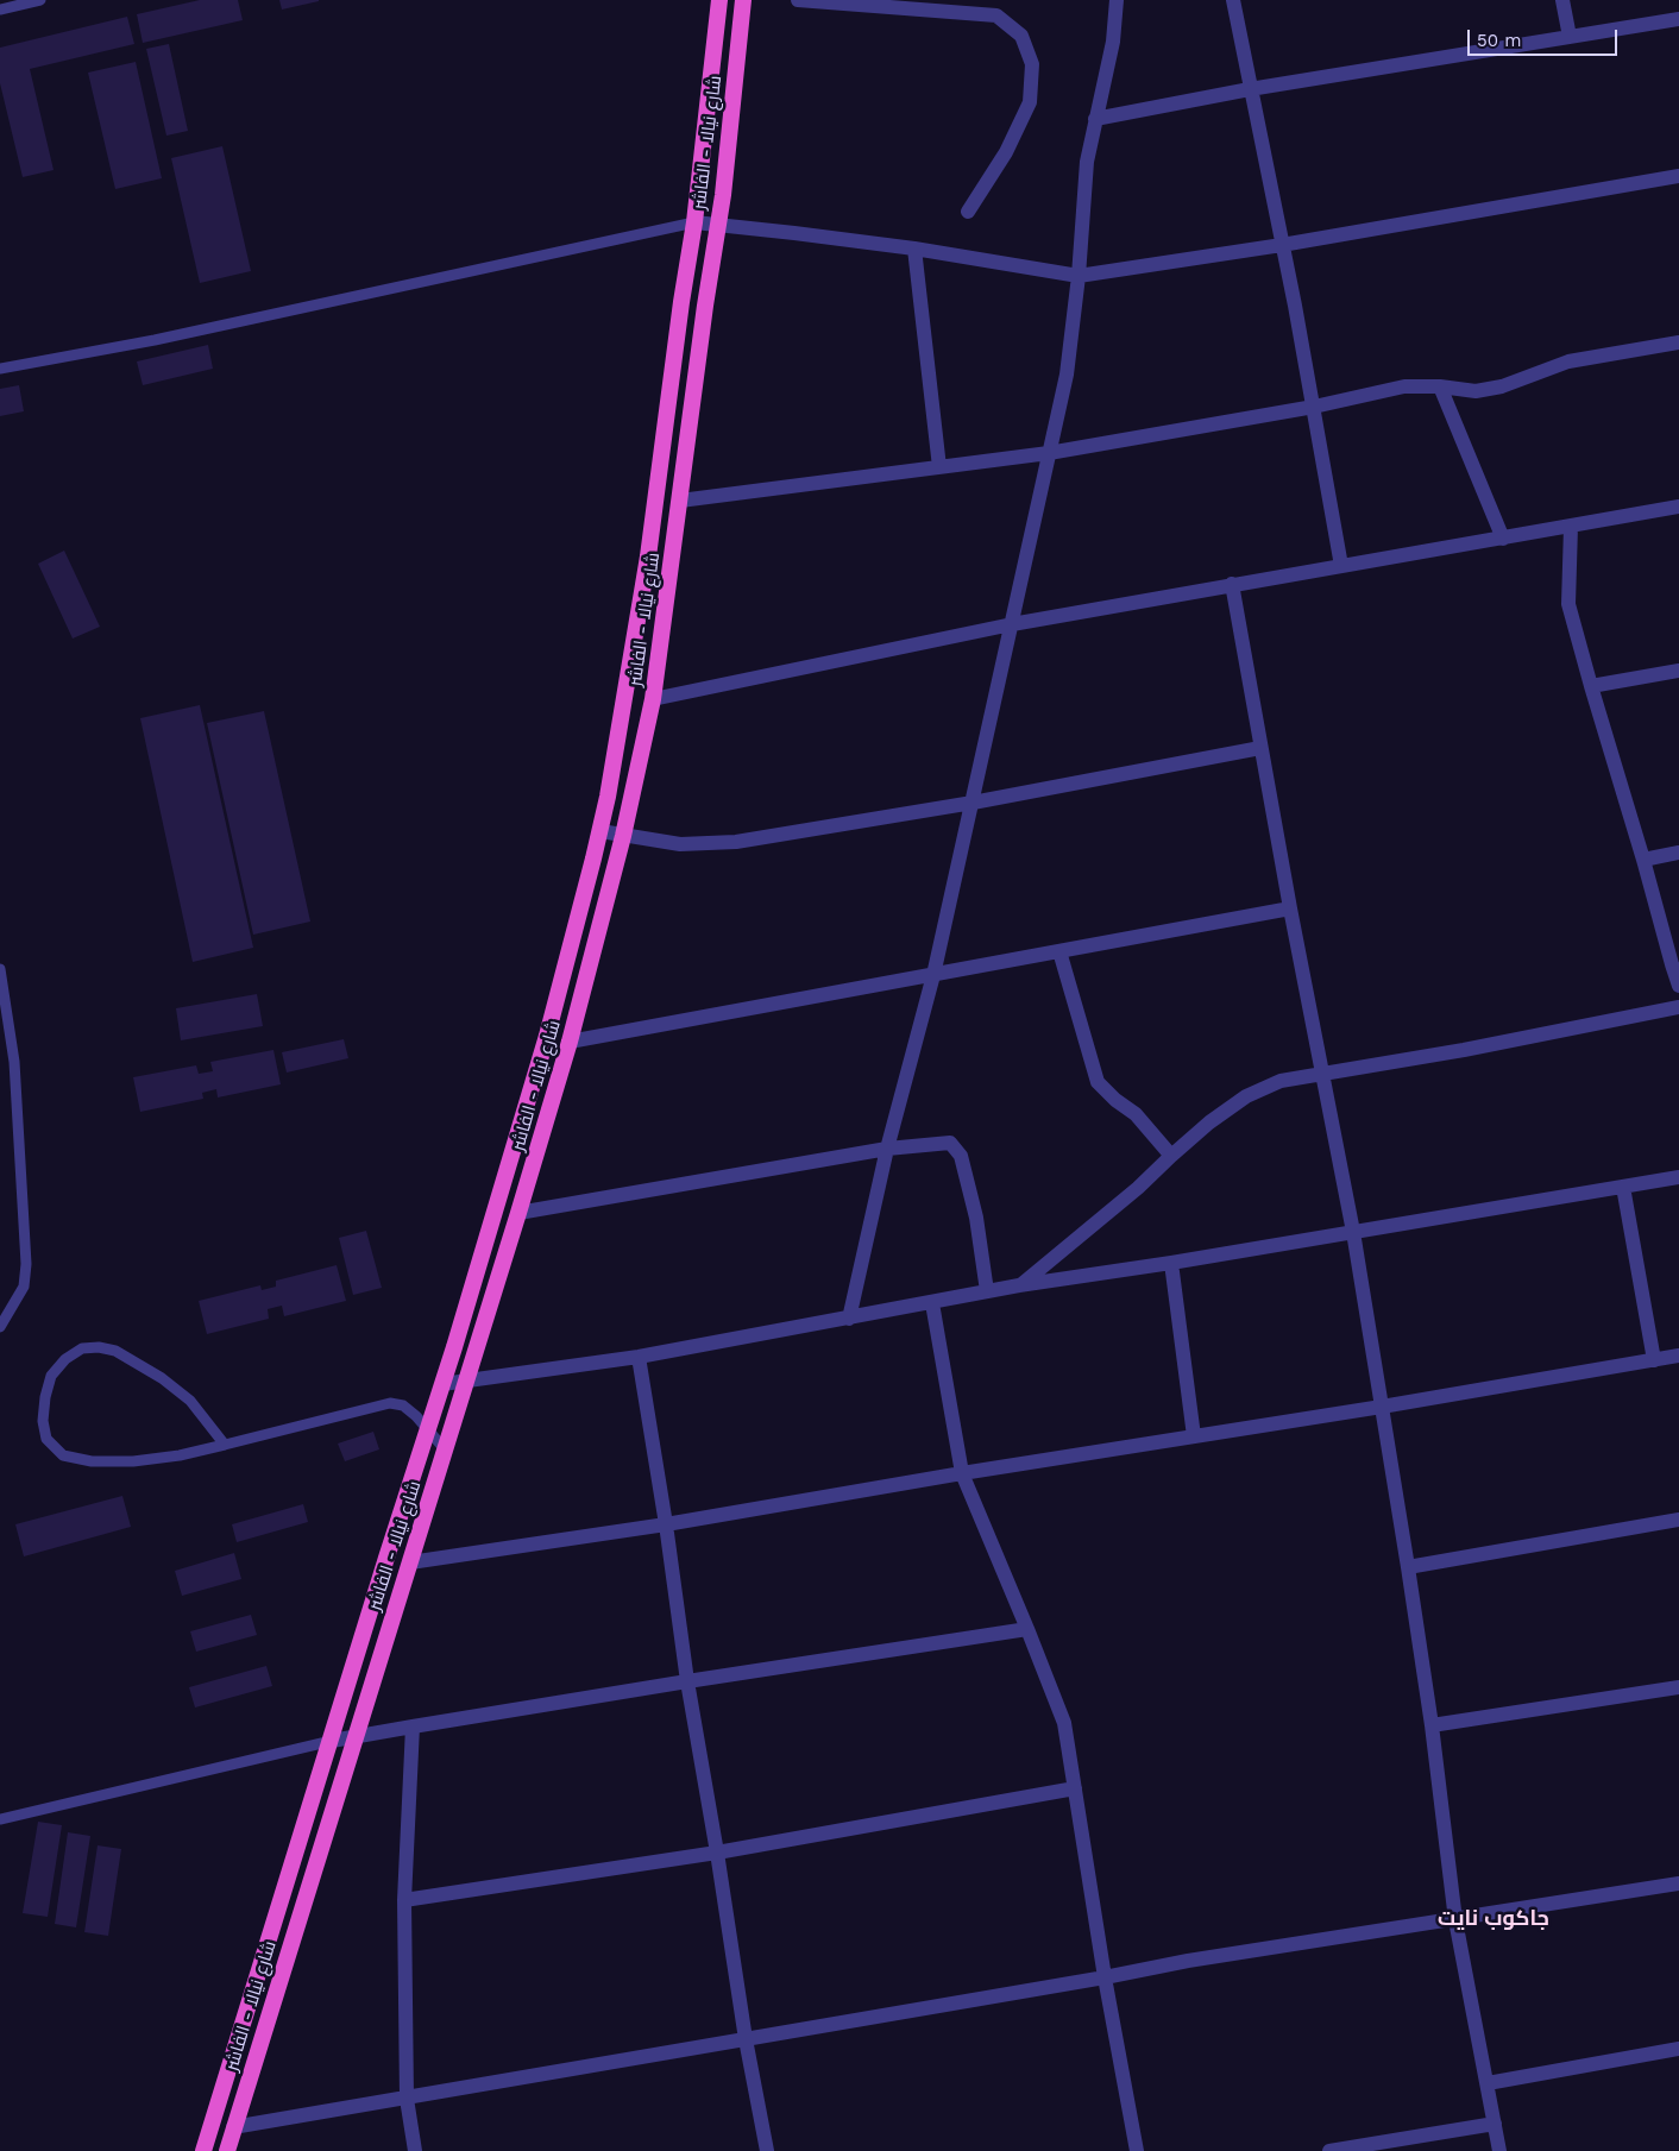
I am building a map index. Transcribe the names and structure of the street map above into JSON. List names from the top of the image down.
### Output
{
  "streets": {
    "highway": ["شارع نيالا - الفاشر"]
  },
  "districts": ["جاكوب نايت"],
  "scale_bar": "50 m"
}
